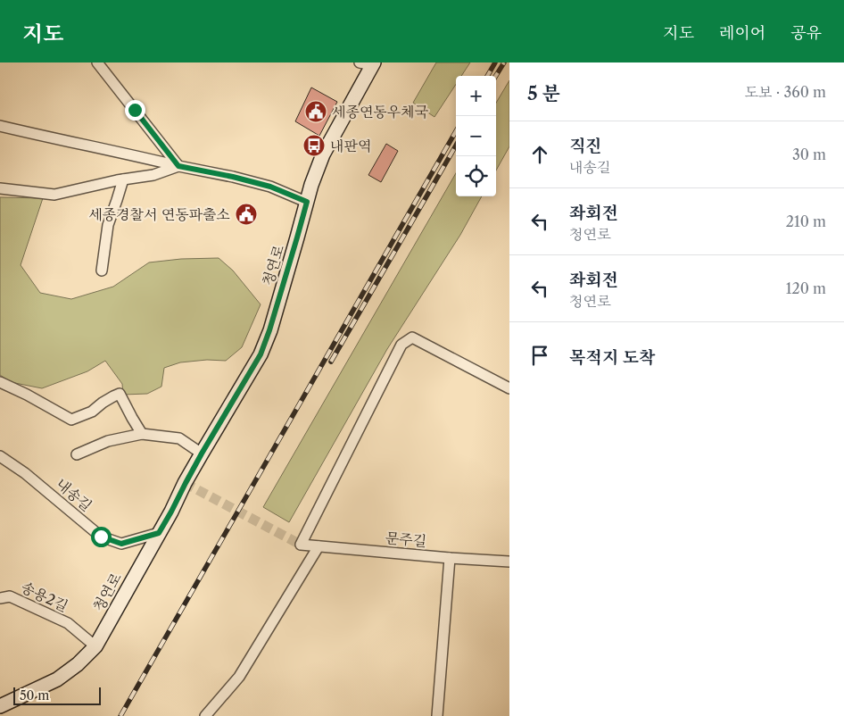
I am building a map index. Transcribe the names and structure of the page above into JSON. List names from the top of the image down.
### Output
{
  "streets": {
    "main road": ["청연로"],
    "street": ["내송길", "문주길", "송용2길"]
  },
  "crossings": [
    ["청연로", "내송길"],
    ["청연로", "송용2길"]
  ],
  "places": {
    "public building": ["세종연동우체국", "세종경찰서 연동파출소"],
    "bus stop": ["내판역"]
  },
  "scale_bar": "50 m",
  "page": {
    "header": "지도",
    "nav": ["지도", "레이어", "공유"],
    "heading": ["5 분", "도보 · 360 m"],
    "map_buttons": ["+", "−"],
    "list": [
      ["직진", "내송길", "30 m"],
      ["좌회전", "청연로", "210 m"],
      ["좌회전", "청연로", "120 m"],
      "목적지 도착"
    ],
    "scale": "50 m"
  }
}
